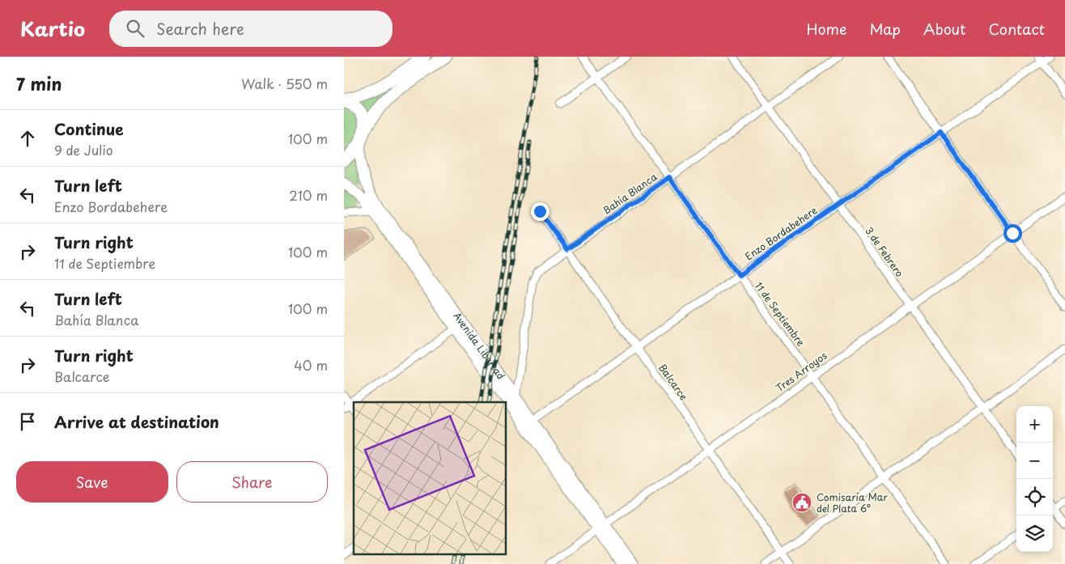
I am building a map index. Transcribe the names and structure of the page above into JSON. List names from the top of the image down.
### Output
{
  "streets": {
    "main road": ["Avenida Libertad"],
    "street": [
      "Bahía Blanca",
      "Enzo Bordabehere",
      "3 de Febrero",
      "11 de Septiembre",
      "Tres Arroyos",
      "Balcarce"
    ]
  },
  "crossings": [
    ["Bahía Blanca", "3 de Febrero"],
    ["Bahía Blanca", "11 de Septiembre"],
    ["Bahía Blanca", "Avenida Libertad"],
    ["Bahía Blanca", "Balcarce"],
    ["Enzo Bordabehere", "3 de Febrero"],
    ["Enzo Bordabehere", "11 de Septiembre"],
    ["Enzo Bordabehere", "Avenida Libertad"],
    ["Enzo Bordabehere", "Balcarce"],
    ["3 de Febrero", "Tres Arroyos"],
    ["11 de Septiembre", "Tres Arroyos"],
    ["Avenida Libertad", "Tres Arroyos"],
    ["Tres Arroyos", "Balcarce"]
  ],
  "places": {
    "public building": ["Comisaría Mar del Plata 6°"]
  },
  "page": {
    "header": "Kartio",
    "search": "Search here",
    "nav": [
      "Home",
      "Map",
      "About",
      "Contact"
    ],
    "heading": ["7 min", "Walk · 550 m"],
    "list": [
      ["Continue", "9 de Julio", "100 m"],
      ["Turn left", "Enzo Bordabehere", "210 m"],
      ["Turn right", "11 de Septiembre", "100 m"],
      ["Turn left", "Bahía Blanca", "100 m"],
      ["Turn right", "Balcarce", "40 m"],
      "Arrive at destination"
    ],
    "map_buttons": ["+", "−"],
    "buttons": ["Save", "Share"]
  }
}
